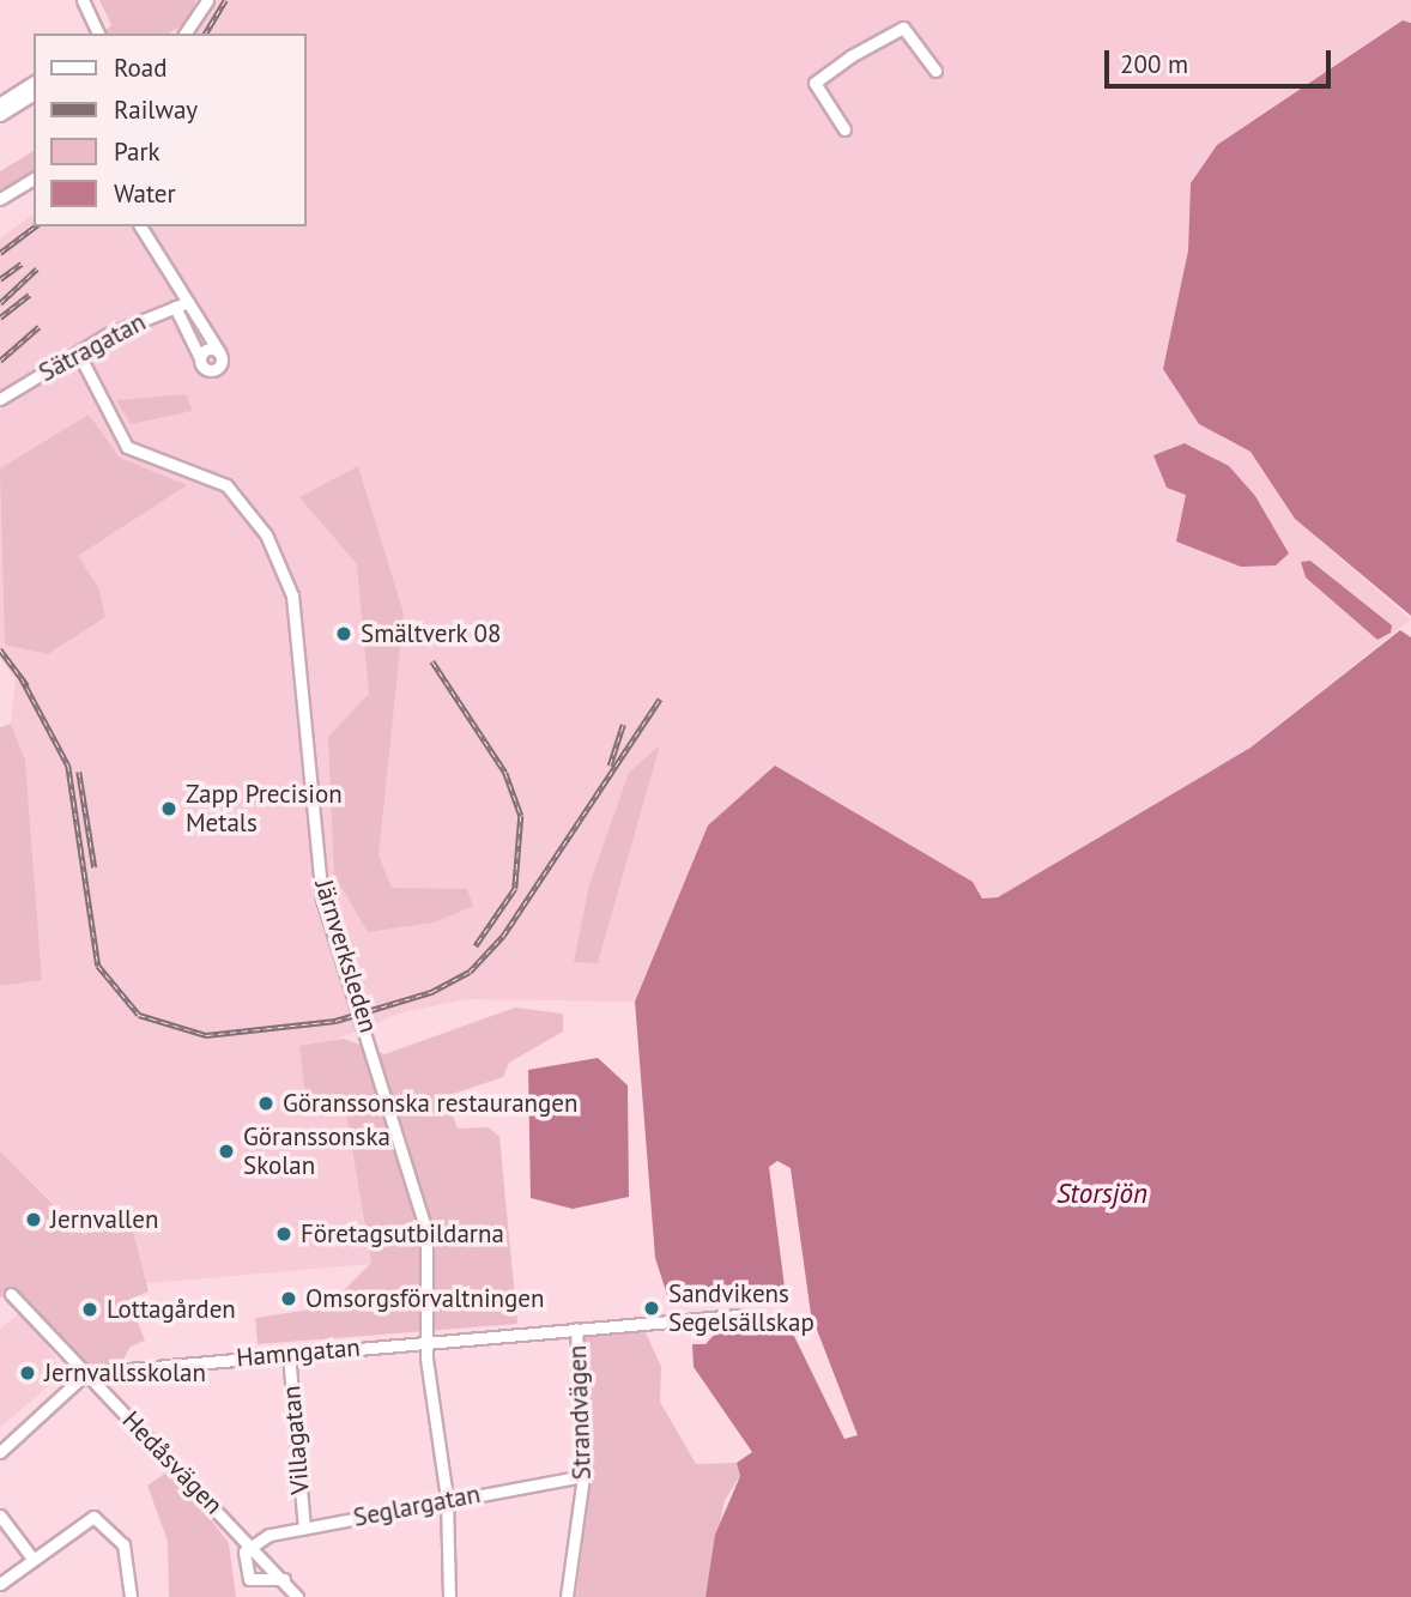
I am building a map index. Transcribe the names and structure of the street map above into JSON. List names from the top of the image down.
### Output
{
  "streets": {
    "street": [
      "Sätragatan",
      "Järnverksleden",
      "Hamngatan",
      "Strandvägen",
      "Villagatan",
      "Hedåsvägen",
      "Seglargatan"
    ]
  },
  "crossings": [
    ["Sätragatan", "Järnverksleden"],
    ["Järnverksleden", "Hamngatan"],
    ["Järnverksleden", "Seglargatan"],
    ["Hamngatan", "Strandvägen"],
    ["Hamngatan", "Villagatan"],
    ["Hamngatan", "Hedåsvägen"],
    ["Strandvägen", "Seglargatan"],
    ["Villagatan", "Seglargatan"],
    ["Hedåsvägen", "Seglargatan"]
  ],
  "water": ["Storsjön"],
  "places": [
    "Smältverk 08",
    "Zapp Precision Metals",
    "Göranssonska restaurangen",
    "Göranssonska Skolan",
    "Jernvallen",
    "Företagsutbildarna",
    "Omsorgsförvaltningen",
    "Sandvikens Segelsällskap",
    "Lottagården",
    "Jernvallsskolan"
  ],
  "legend": [
    "Road",
    "Railway",
    "Park",
    "Water"
  ],
  "scale_bar": "200 m"
}
